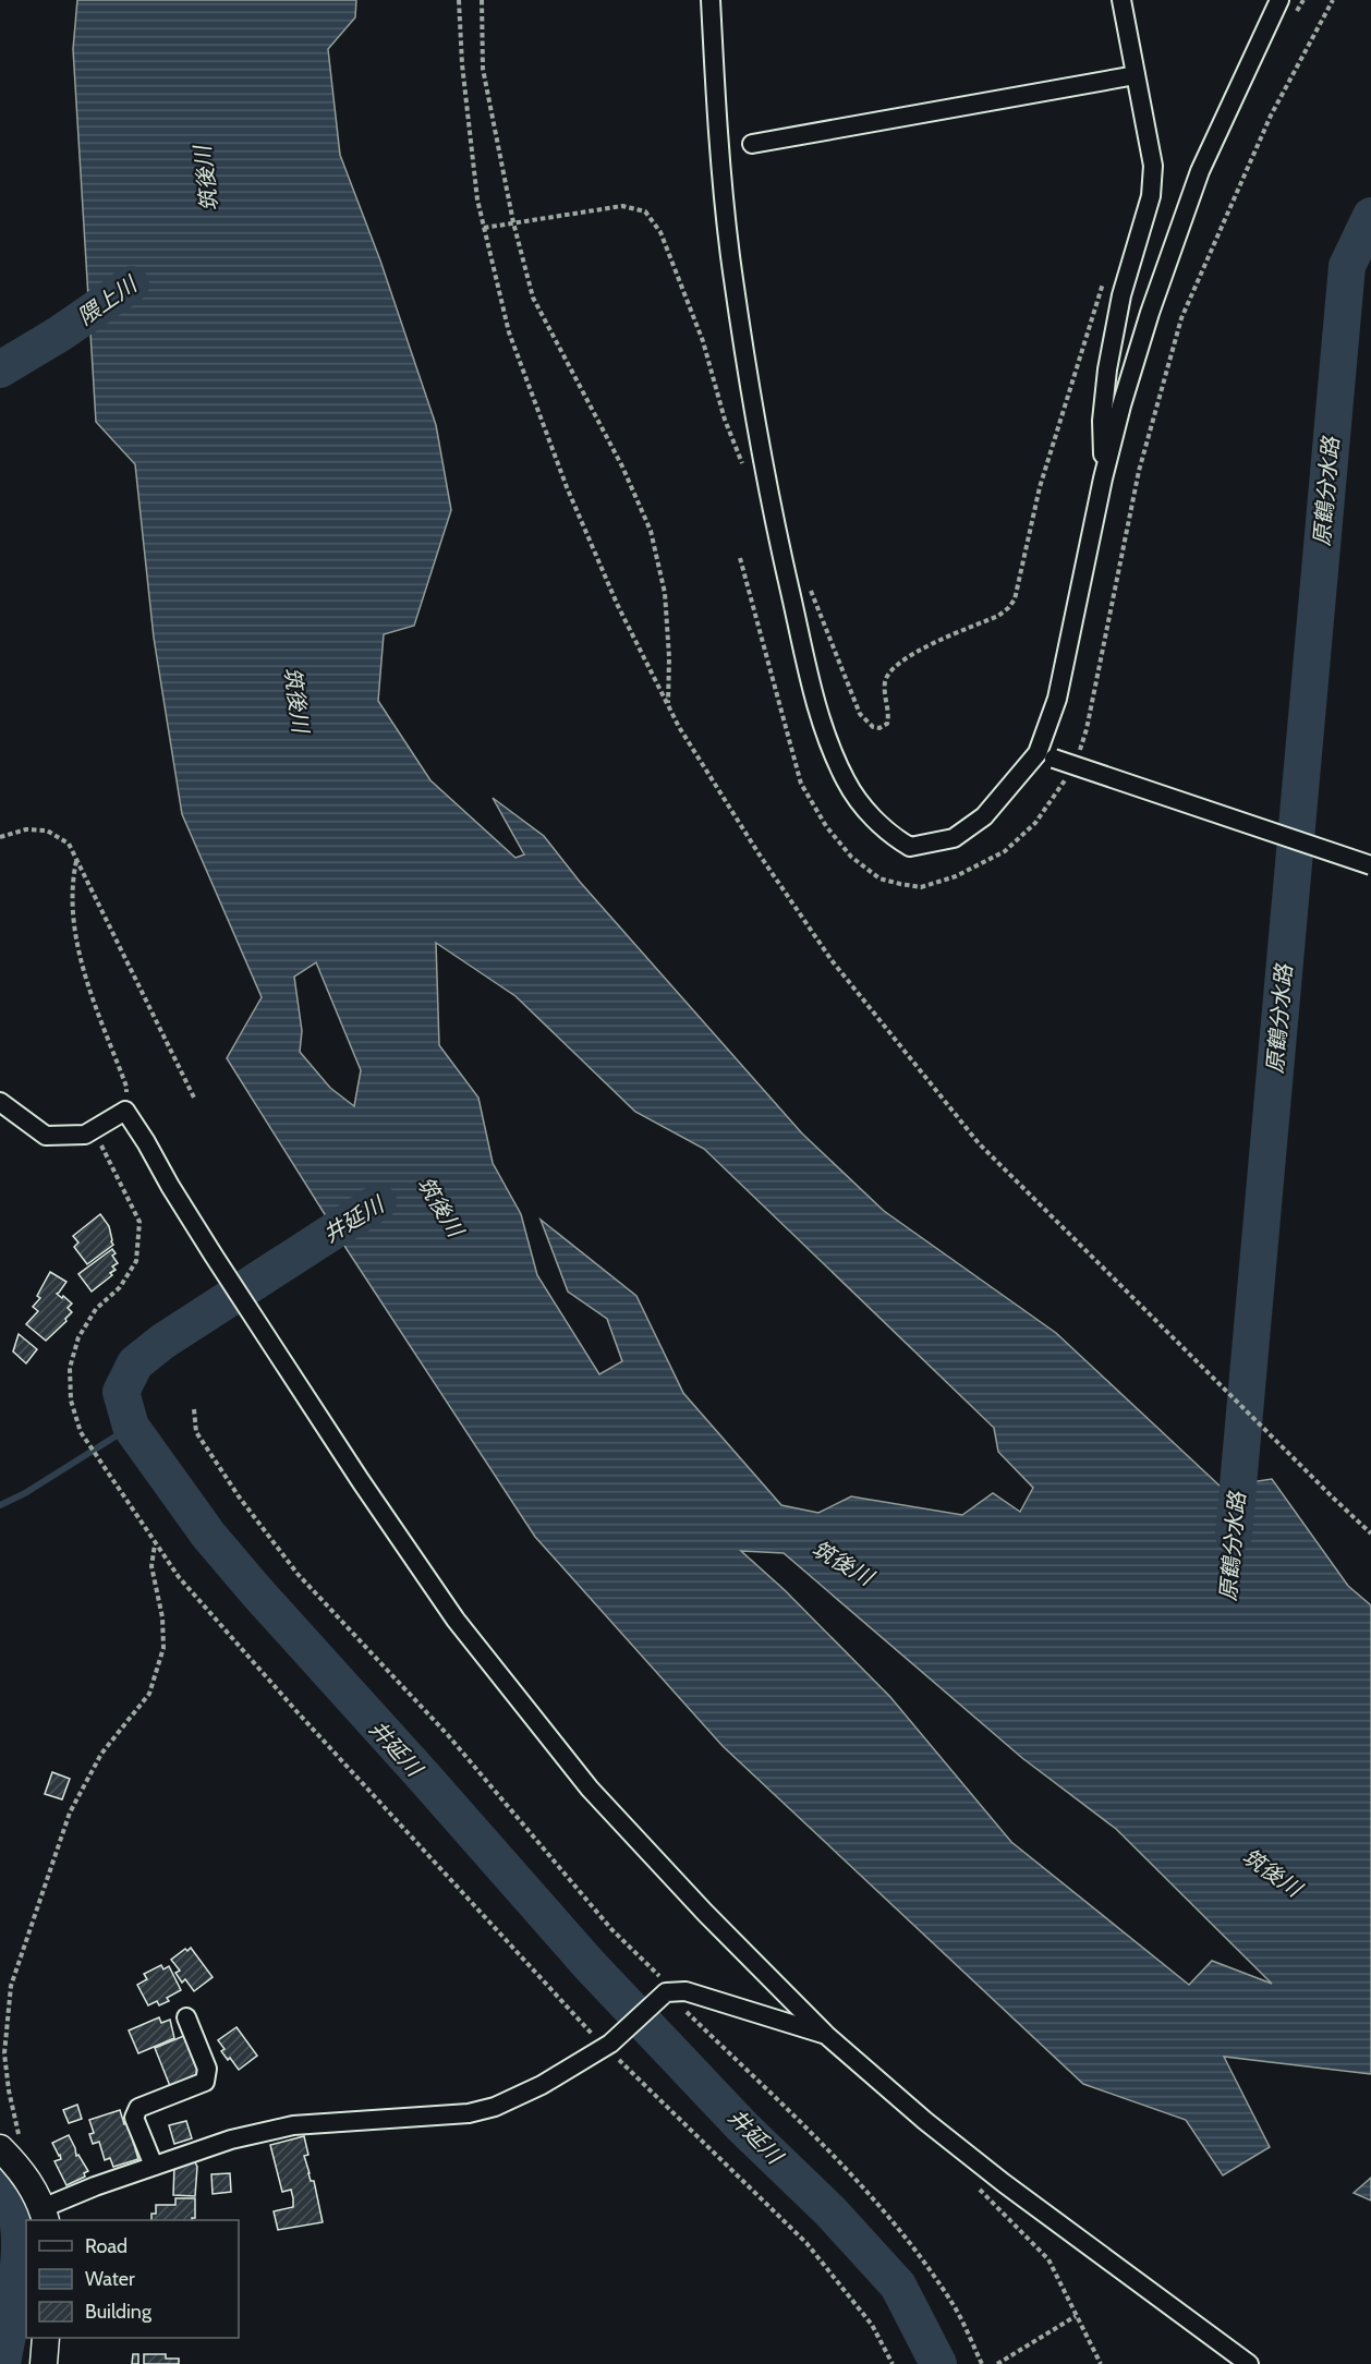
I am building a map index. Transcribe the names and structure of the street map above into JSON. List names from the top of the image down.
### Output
{
  "water": [
    "筑後川",
    "隈上川",
    "原鶴分水路",
    "井延川"
  ],
  "legend": ["Road", "Water", "Building"]
}
